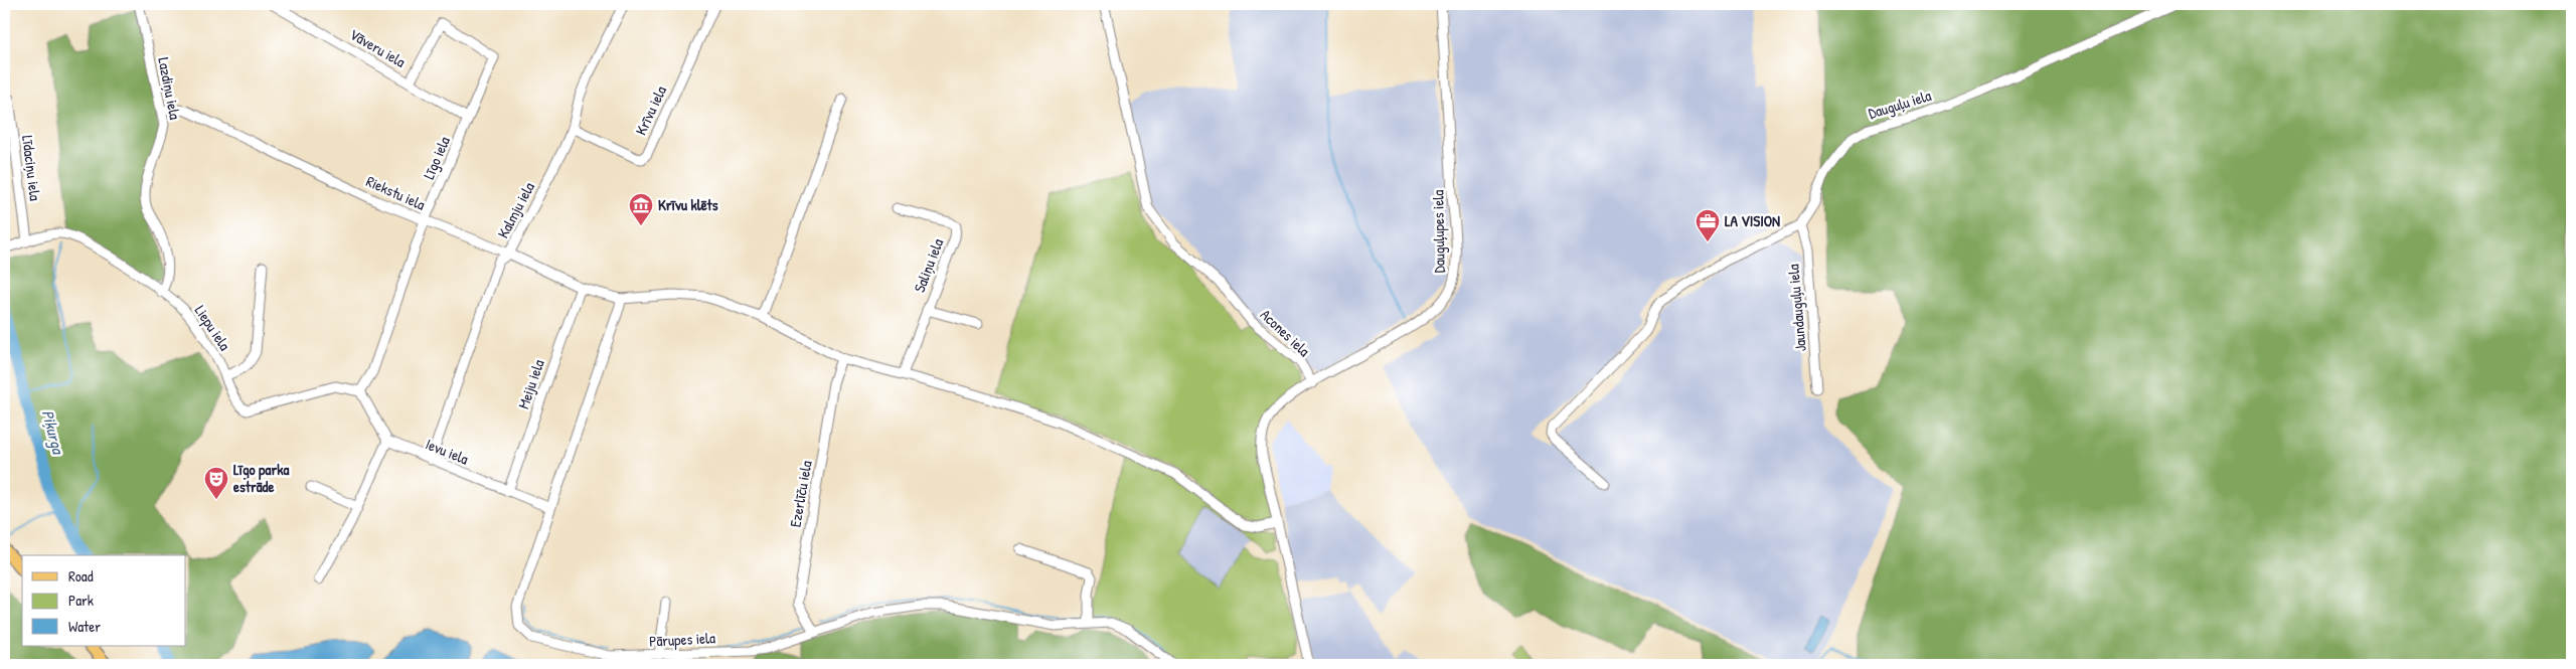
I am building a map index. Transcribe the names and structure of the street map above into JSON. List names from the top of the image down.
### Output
{
  "streets": {
    "street": [
      "Vāveru iela",
      "Lazdiņu iela",
      "Dauguļu iela",
      "Krīvu iela",
      "Līgo iela",
      "Līdaciņu iela",
      "Riekstu iela",
      "Kalmju iela",
      "Dauguļupes iela",
      "Saliņu iela",
      "Jaundauguļu iela",
      "Liepu iela",
      "Acones iela",
      "Meiju iela",
      "Ievu iela",
      "Ezerlīču iela",
      "Pārupes iela"
    ]
  },
  "crossings": [
    ["Vāveru iela", "Līgo iela"],
    ["Lazdiņu iela", "Riekstu iela"],
    ["Lazdiņu iela", "Liepu iela"],
    ["Dauguļu iela", "Jaundauguļu iela"],
    ["Krīvu iela", "Kalmju iela"],
    ["Līgo iela", "Riekstu iela"],
    ["Līgo iela", "Liepu iela"],
    ["Līdaciņu iela", "Liepu iela"],
    ["Riekstu iela", "Kalmju iela"],
    ["Riekstu iela", "Meiju iela"],
    ["Riekstu iela", "Pārupes iela"],
    ["Kalmju iela", "Ievu iela"],
    ["Dauguļupes iela", "Acones iela"],
    ["Meiju iela", "Ievu iela"],
    ["Ievu iela", "Pārupes iela"],
    ["Ezerlīču iela", "Pārupes iela"]
  ],
  "water": ["Piķurga"],
  "places": {
    "museum": ["Krīvu klēts"],
    "office": ["LA VISION"],
    "theatre": ["Līgo parka estrāde"]
  },
  "legend": ["Road", "Park", "Water"]
}
